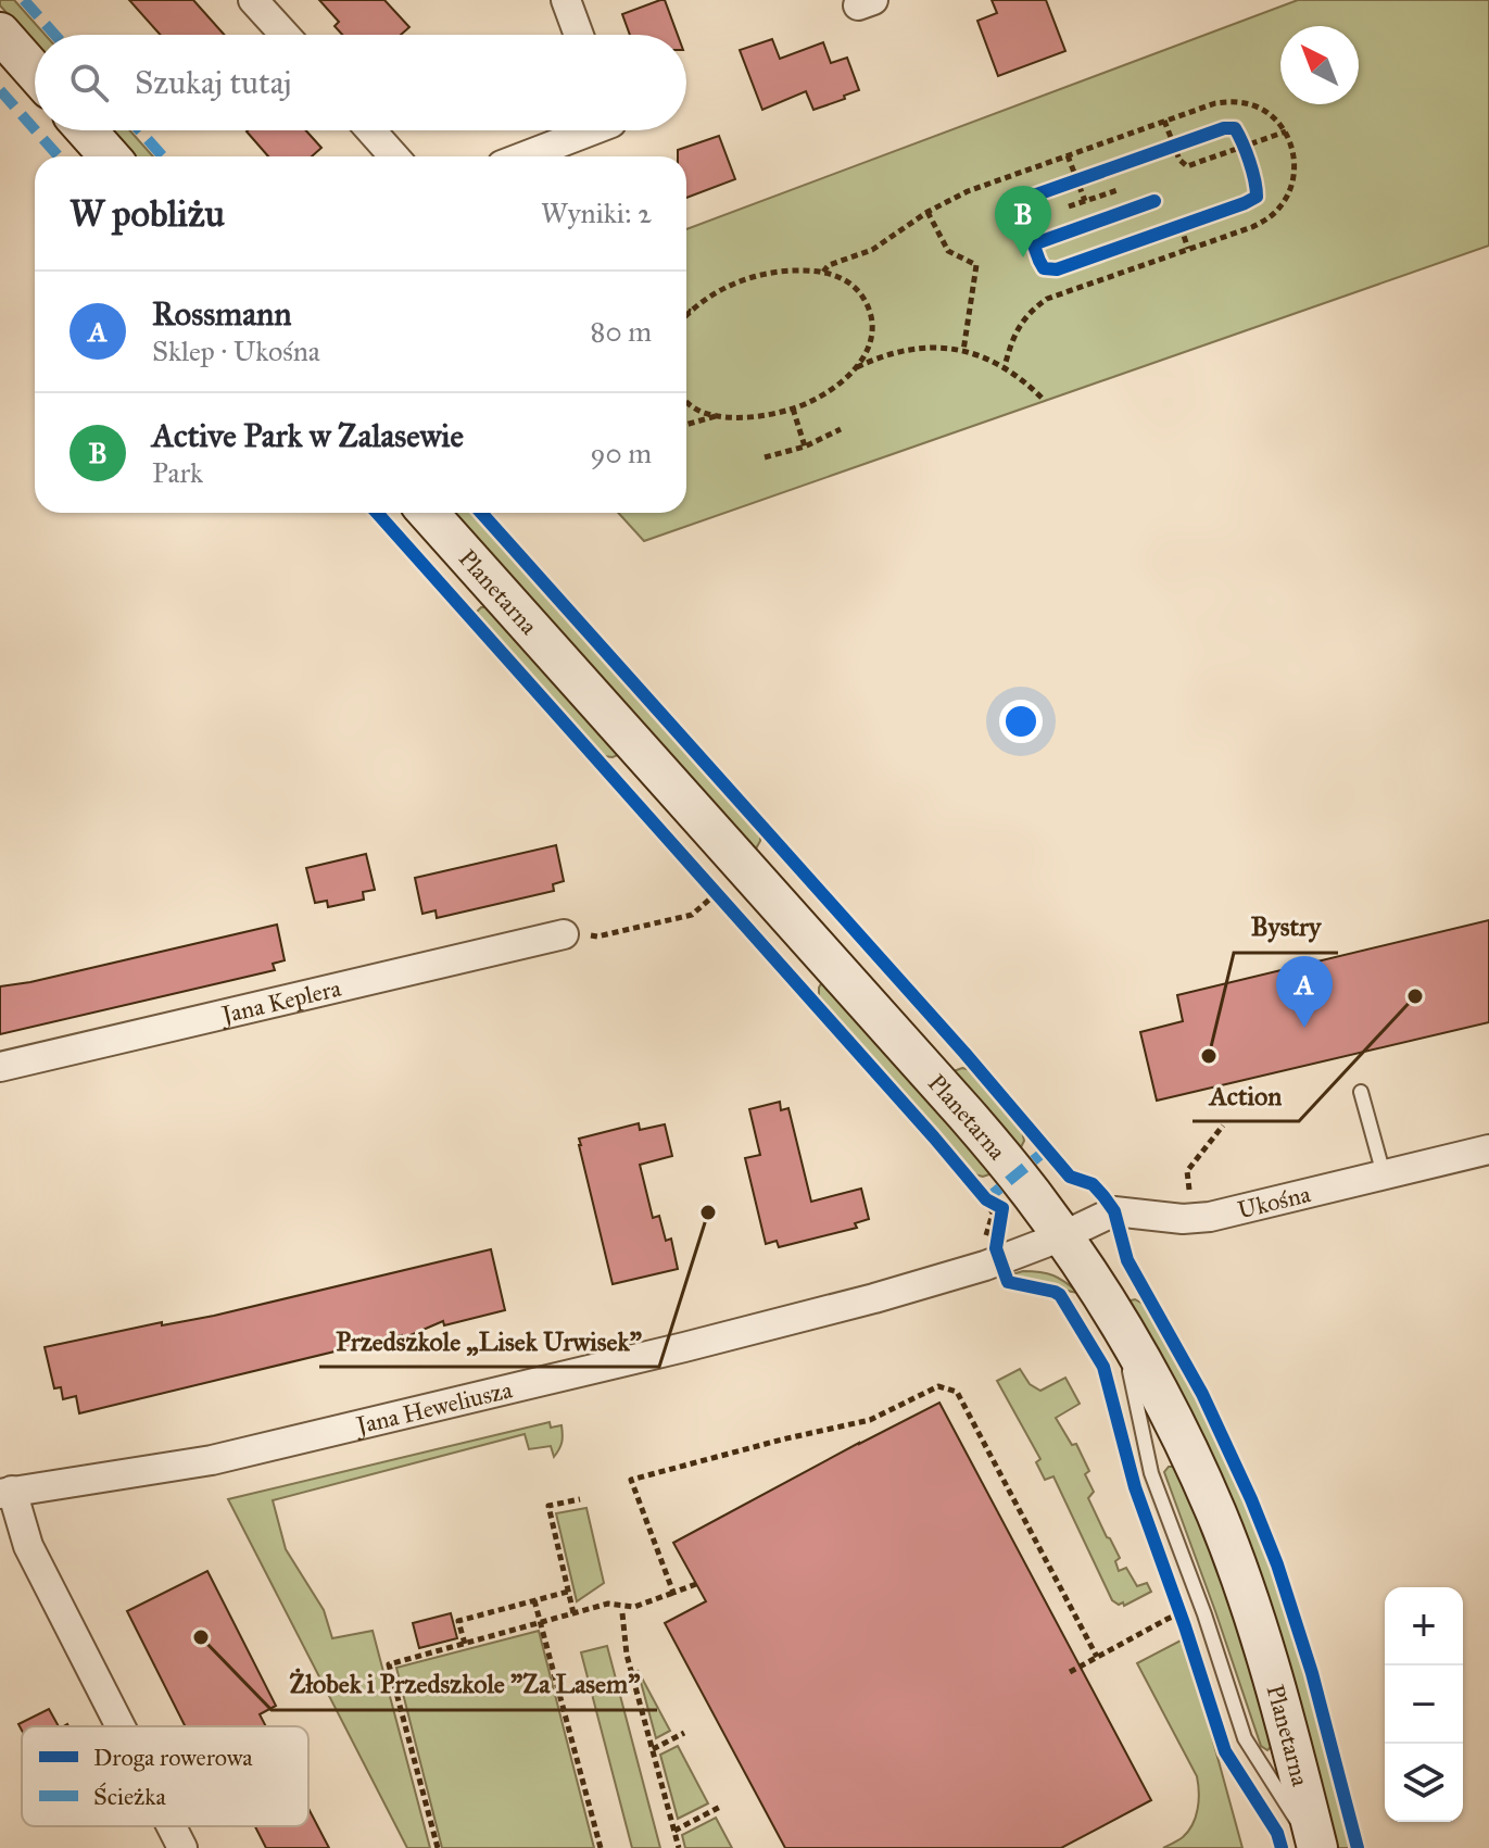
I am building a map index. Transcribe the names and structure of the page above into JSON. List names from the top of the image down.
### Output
{
  "streets": {
    "street": [
      "Planetarna",
      "Jana Keplera",
      "Ukośna",
      "Jana Heweliusza"
    ]
  },
  "crossings": [
    ["Planetarna", "Ukośna"],
    ["Planetarna", "Jana Heweliusza"],
    ["Ukośna", "Jana Heweliusza"]
  ],
  "places": [
    "Action",
    "Bystry",
    "Przedszkole „Lisek Urwisek”",
    "Żłobek i Przedszkole \"Za Lasem\""
  ],
  "legend": ["Droga rowerowa", "Ścieżka"],
  "north": "top left",
  "page": {
    "search": "Szukaj tutaj",
    "heading": ["W pobliżu", "Wyniki: 2"],
    "pins": ["B", "A"],
    "list": [
      {
        "mark": "A",
        "name": "Rossmann",
        "note": "Sklep · Ukośna",
        "value": "80 m"
      },
      {
        "mark": "B",
        "name": "Active Park w Zalasewie",
        "note": "Park",
        "value": "90 m"
      }
    ],
    "map_buttons": ["+", "−"]
  }
}
